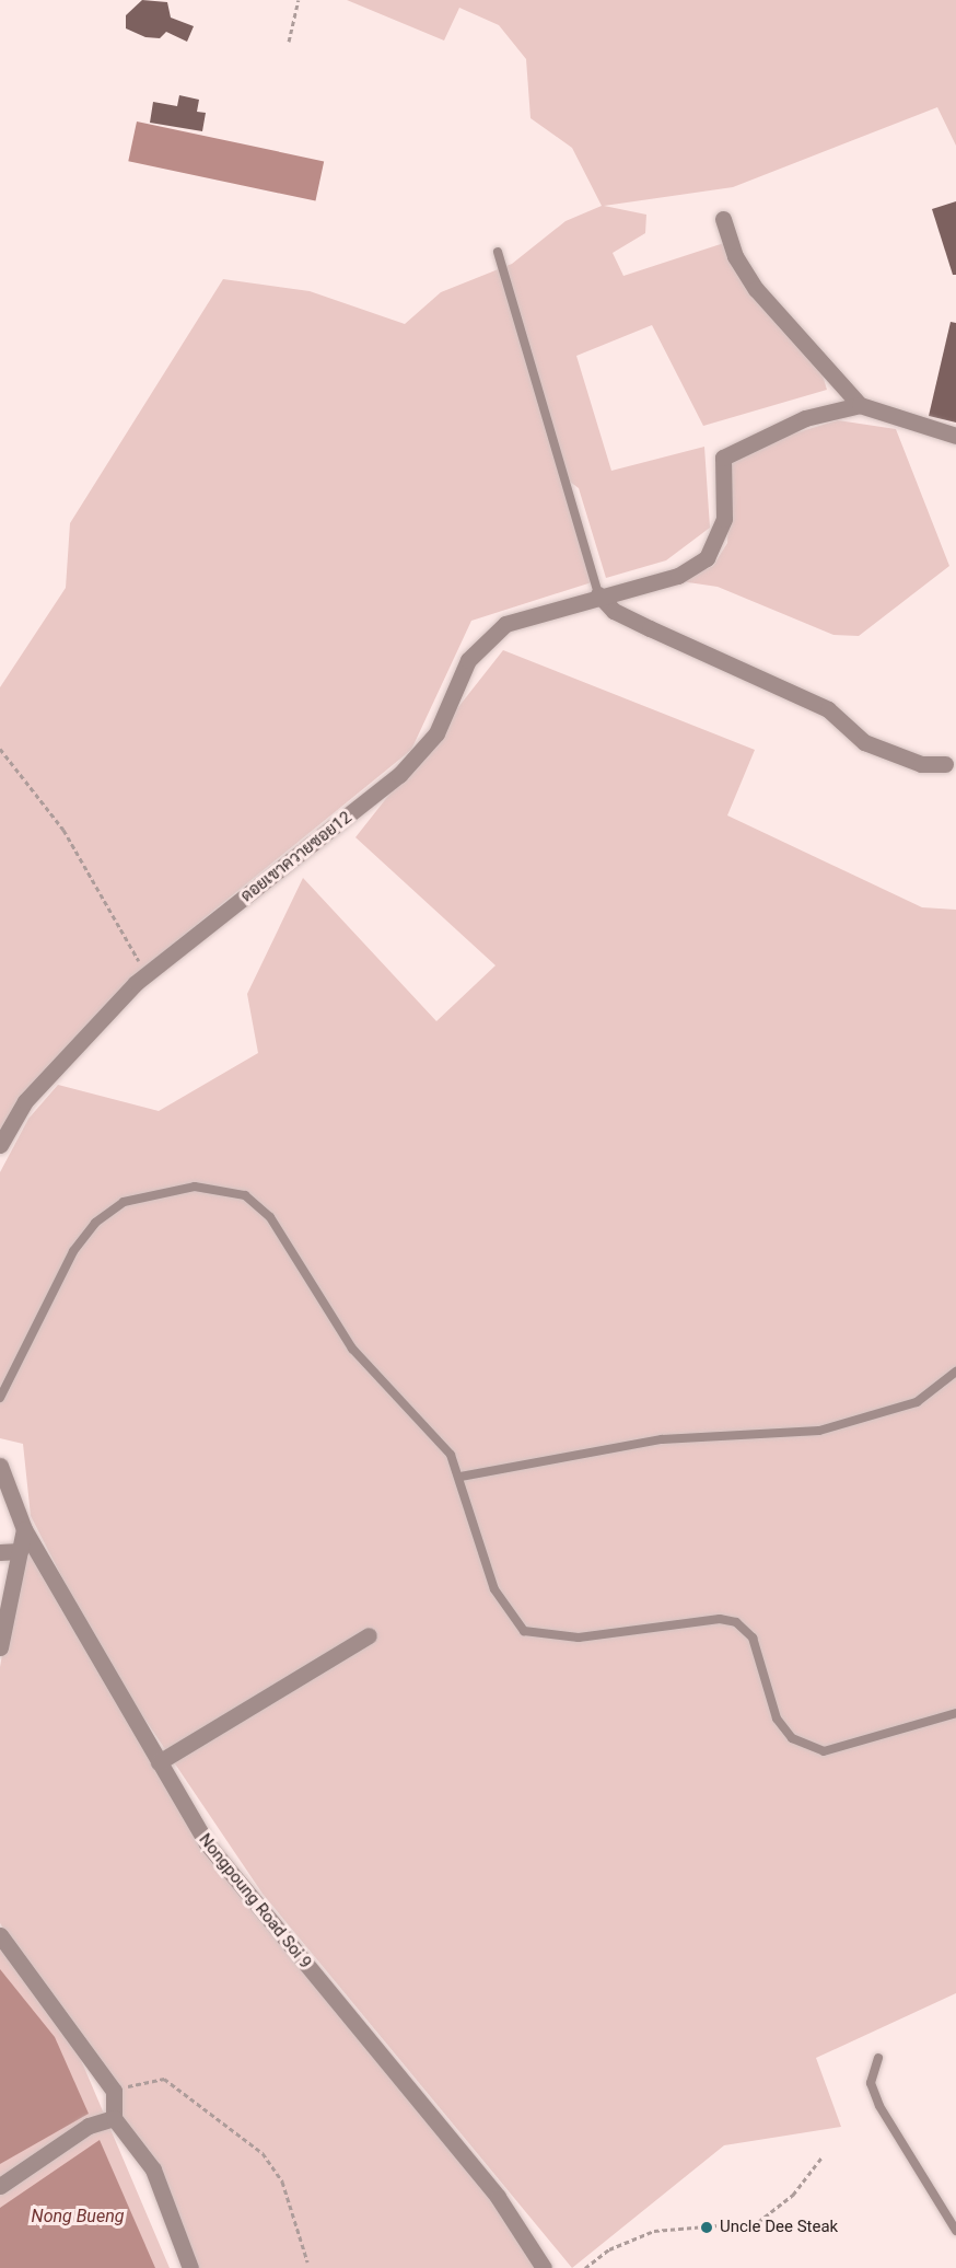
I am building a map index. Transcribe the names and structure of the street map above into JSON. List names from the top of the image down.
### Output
{
  "streets": {
    "street": ["ดอยเขาควายซอย12", "Nongpoung Road Soi 9"]
  },
  "water": ["Nong Bueng"],
  "places": ["Uncle Dee Steak"]
}
